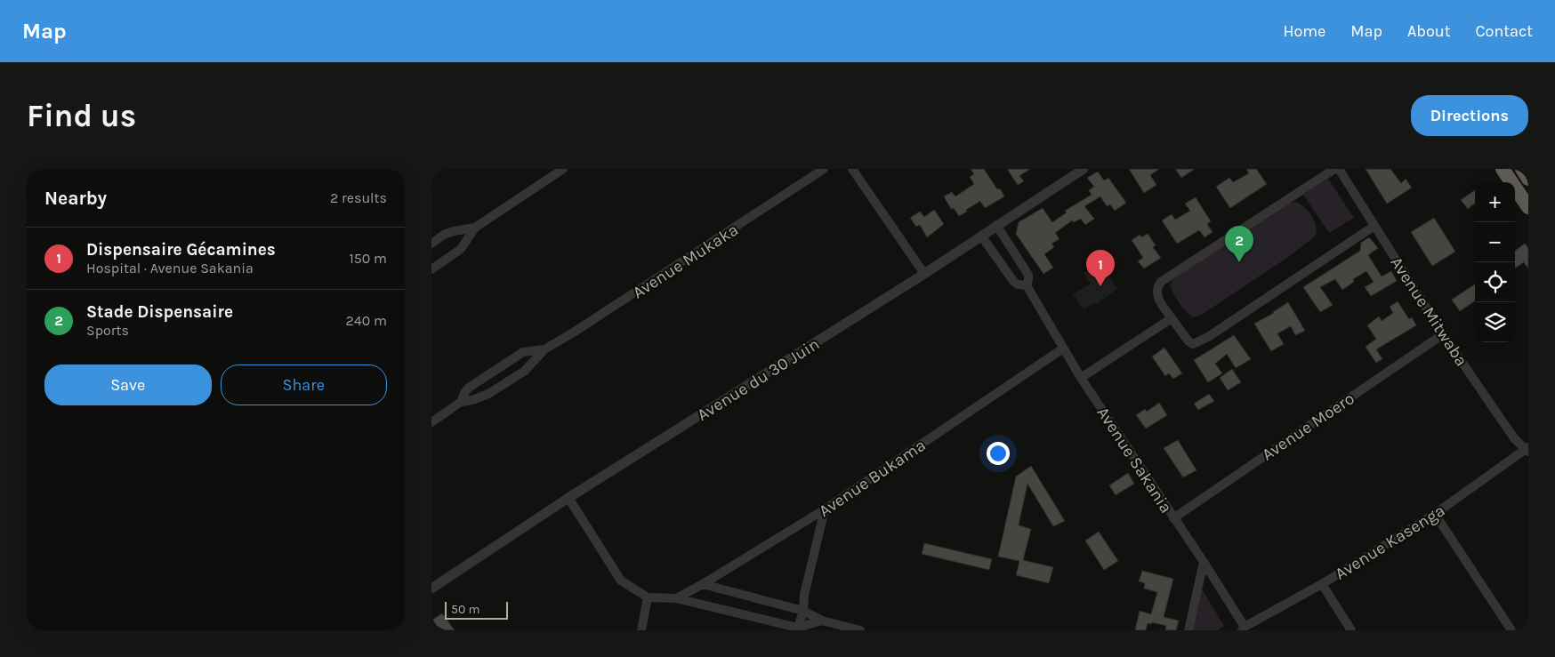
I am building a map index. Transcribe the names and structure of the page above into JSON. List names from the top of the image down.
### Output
{
  "streets": {
    "street": [
      "Avenue Mukaka",
      "Avenue Mitwaba",
      "Avenue du 30 Juin",
      "Avenue Moero",
      "Avenue Sakania",
      "Avenue Bukama",
      "Avenue Kasenga"
    ]
  },
  "crossings": [
    ["Avenue Mitwaba", "Avenue Moero"],
    ["Avenue Mitwaba", "Avenue Kasenga"],
    ["Avenue Moero", "Avenue Sakania"],
    ["Avenue Sakania", "Avenue Bukama"],
    ["Avenue Sakania", "Avenue Kasenga"]
  ],
  "scale_bar": "50 m",
  "page": {
    "header": "Map",
    "nav": [
      "Home",
      "Map",
      "About",
      "Contact"
    ],
    "buttons": [
      "Directions",
      ["Save", "Share"]
    ],
    "title": "Find us",
    "heading": ["Nearby", "2 results"],
    "map_buttons": ["+", "−"],
    "pins": ["2", "1"],
    "list": [
      {
        "mark": "1",
        "name": "Dispensaire Gécamines",
        "note": "Hospital · Avenue Sakania",
        "value": "150 m"
      },
      {
        "mark": "2",
        "name": "Stade Dispensaire",
        "note": "Sports",
        "value": "240 m"
      }
    ],
    "scale": "50 m"
  }
}
